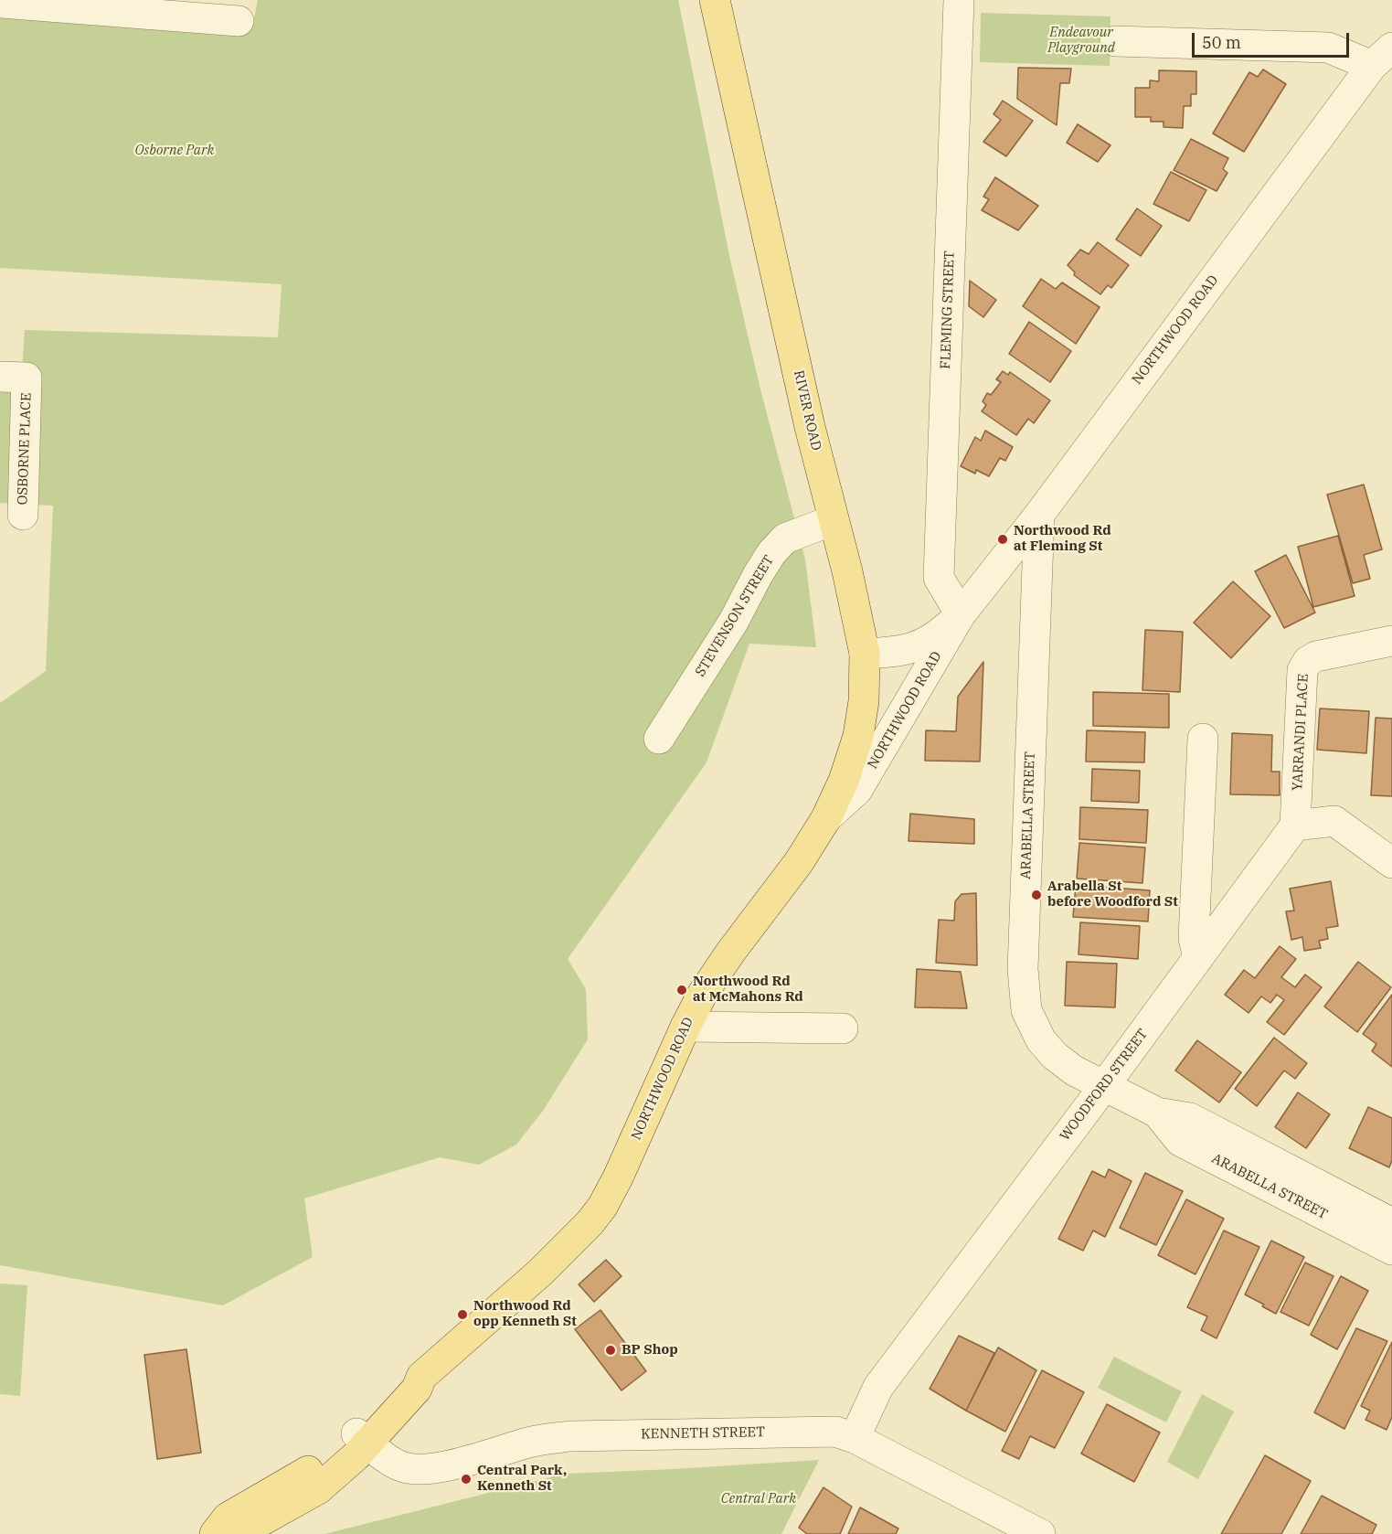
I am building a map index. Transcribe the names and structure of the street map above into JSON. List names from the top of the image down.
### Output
{
  "streets": {
    "main road": ["NORTHWOOD ROAD", "RIVER ROAD"],
    "street": [
      "FLEMING STREET",
      "OSBORNE PLACE",
      "STEVENSON STREET",
      "YARRANDI PLACE",
      "ARABELLA STREET",
      "WOODFORD STREET",
      "KENNETH STREET"
    ]
  },
  "crossings": [
    ["FLEMING STREET", "NORTHWOOD ROAD"],
    ["NORTHWOOD ROAD", "RIVER ROAD"],
    ["NORTHWOOD ROAD", "ARABELLA STREET"],
    ["NORTHWOOD ROAD", "KENNETH STREET"],
    ["RIVER ROAD", "STEVENSON STREET"],
    ["YARRANDI PLACE", "WOODFORD STREET"],
    ["ARABELLA STREET", "WOODFORD STREET"],
    ["WOODFORD STREET", "KENNETH STREET"]
  ],
  "parks": ["Endeavour Playground", "Osborne Park", "Central Park"],
  "places": [
    "Northwood Rd at Fleming St",
    "Arabella St before Woodford St",
    "Northwood Rd at McMahons Rd",
    "Northwood Rd opp Kenneth St",
    "BP Shop",
    "Central Park, Kenneth St"
  ],
  "scale_bar": "50 m"
}
